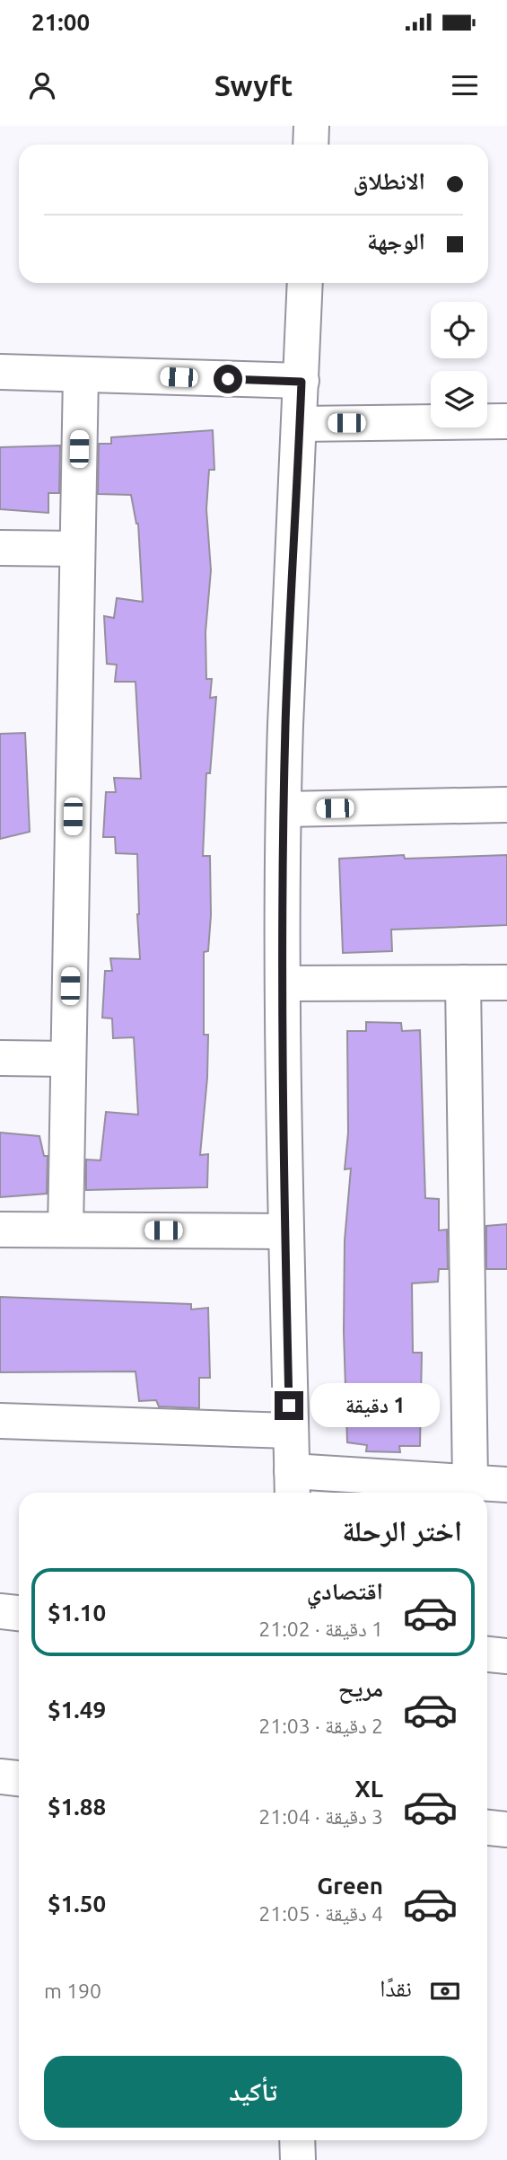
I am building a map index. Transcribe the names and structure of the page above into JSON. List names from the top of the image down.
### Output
{
  "page": {
    "status": "21:00",
    "header": "Swyft",
    "banner": ["الانطلاق", "الوجهة"],
    "bubble": "1 دقيقة",
    "heading": "اختر الرحلة",
    "list": [
      {
        "name": "اقتصادي",
        "note": "1 دقيقة · 21:02",
        "value": "$1.10"
      },
      {
        "name": "مريح",
        "note": "2 دقيقة · 21:03",
        "value": "$1.49"
      },
      {
        "name": "XL",
        "note": "3 دقيقة · 21:04",
        "value": "$1.88"
      },
      {
        "name": "Green",
        "note": "4 دقيقة · 21:05",
        "value": "$1.50"
      }
    ],
    "pay": ["نقدًا", "190 m"],
    "buttons": "تأكيد"
  }
}
